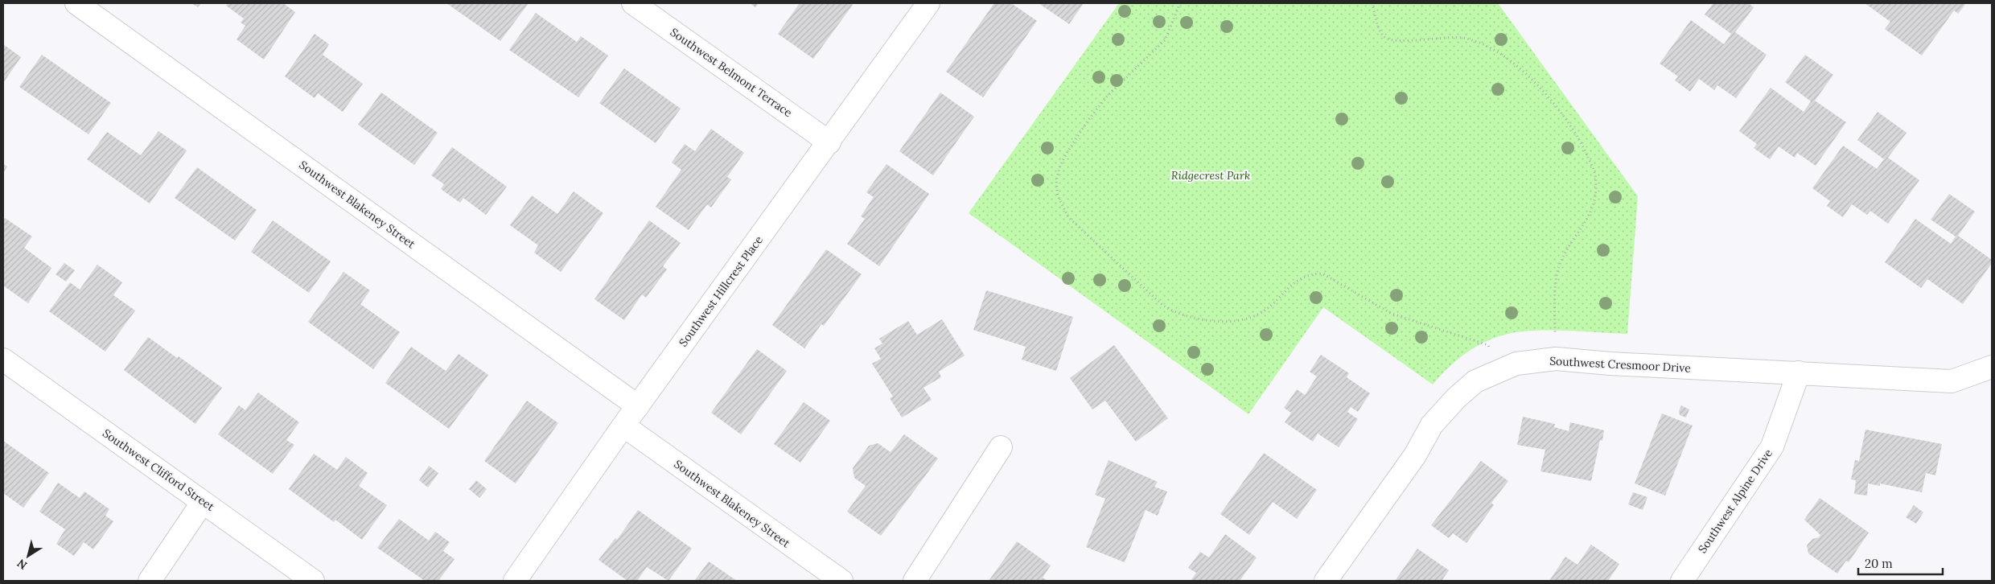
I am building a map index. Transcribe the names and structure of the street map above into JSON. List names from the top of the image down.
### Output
{
  "streets": {
    "street": [
      "Southwest Belmont Terrace",
      "Southwest Blakeney Street",
      "Southwest Hillcrest Place",
      "Southwest Cresmoor Drive",
      "Southwest Clifford Street",
      "Southwest Alpine Drive"
    ]
  },
  "crossings": [
    ["Southwest Belmont Terrace", "Southwest Hillcrest Place"],
    ["Southwest Blakeney Street", "Southwest Hillcrest Place"],
    ["Southwest Cresmoor Drive", "Southwest Alpine Drive"]
  ],
  "parks": ["Ridgecrest Park"],
  "scale_bar": "20 m",
  "north": "bottom left"
}
